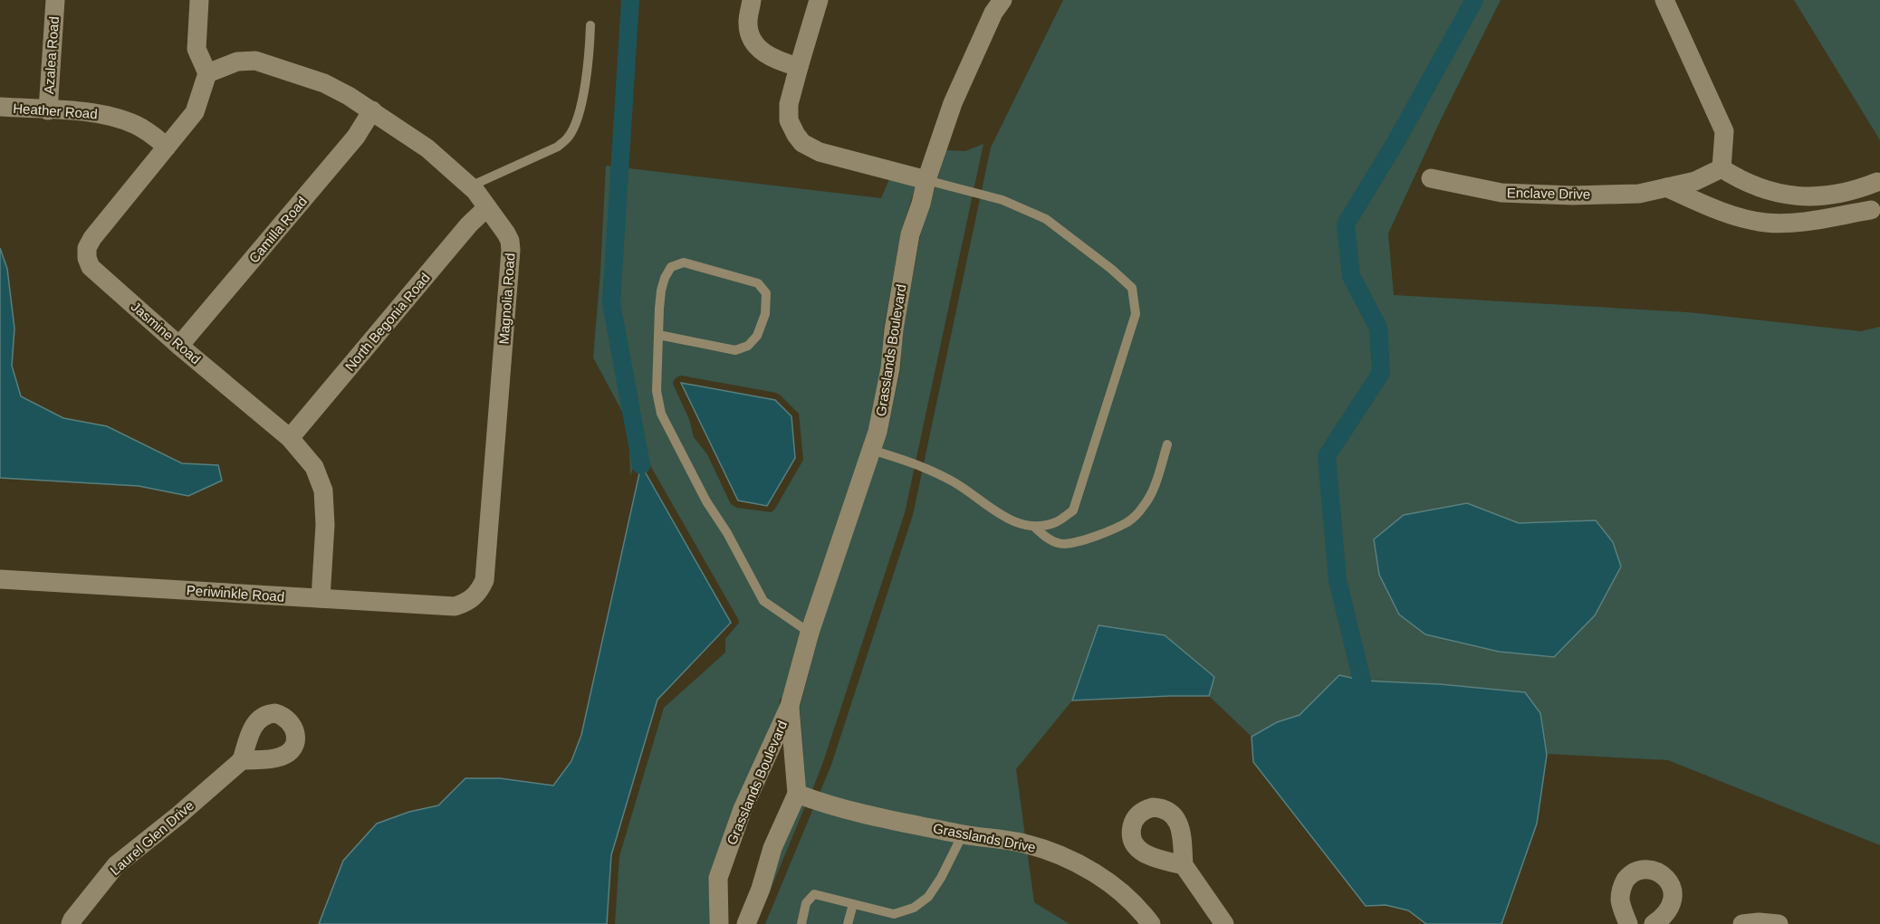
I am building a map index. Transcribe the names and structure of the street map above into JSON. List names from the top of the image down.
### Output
{
  "streets": {
    "street": [
      "Azalea Road",
      "Heather Road",
      "Enclave Drive",
      "Camilla Road",
      "Magnolia Road",
      "North Begonia Road",
      "Jasmine Road",
      "Grasslands Boulevard",
      "Periwinkle Road",
      "Laurel Glen Drive",
      "Grasslands Drive"
    ]
  },
  "crossings": [
    ["Azalea Road", "Heather Road"],
    ["Heather Road", "Jasmine Road"],
    ["Camilla Road", "Magnolia Road"],
    ["Camilla Road", "Jasmine Road"],
    ["Magnolia Road", "North Begonia Road"],
    ["Magnolia Road", "Jasmine Road"],
    ["Magnolia Road", "Periwinkle Road"],
    ["North Begonia Road", "Jasmine Road"],
    ["Jasmine Road", "Periwinkle Road"],
    ["Grasslands Boulevard", "Grasslands Drive"]
  ]
}
